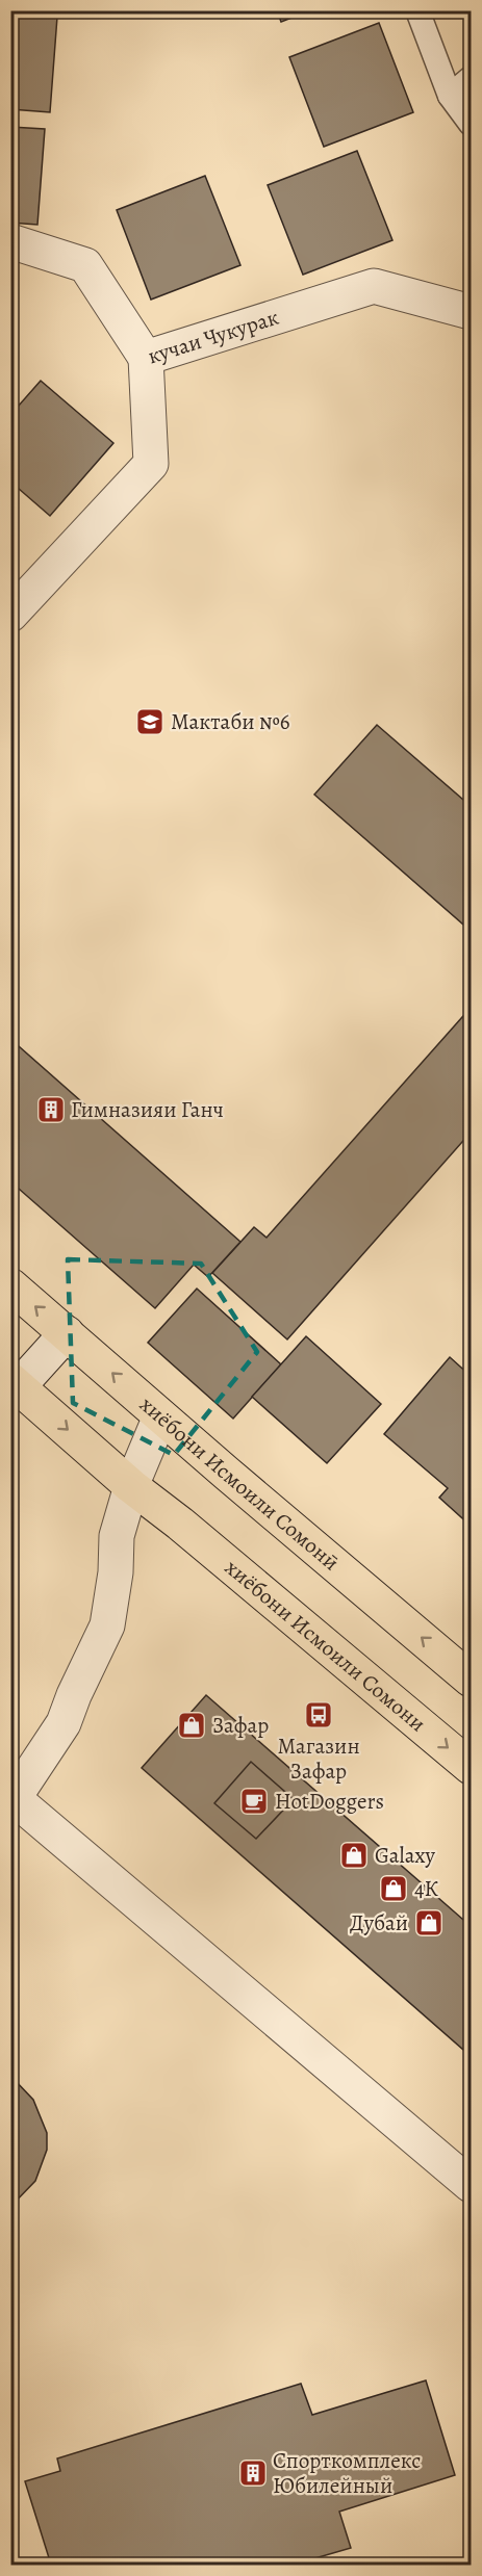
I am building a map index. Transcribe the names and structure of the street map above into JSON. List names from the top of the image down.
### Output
{
  "streets": {
    "main road": ["хиёбони Исмоили Сомонӣ", "хиёбони Исмоили Сомони"],
    "street": ["кучаи Чукурак"]
  },
  "one_way": ["хиёбони Исмоили Сомонӣ", "хиёбони Исмоили Сомони"],
  "places": {
    "school or university": ["Мактаби №6"],
    "building": ["Гимназияи Ганч", "Спорткомплекс Юбилейный"],
    "bus stop": ["Магазин Зафар"],
    "shop": [
      "Зафар",
      "Galaxy",
      "4К",
      "Дубай"
    ],
    "cafe": ["HotDoggers"]
  }
}
